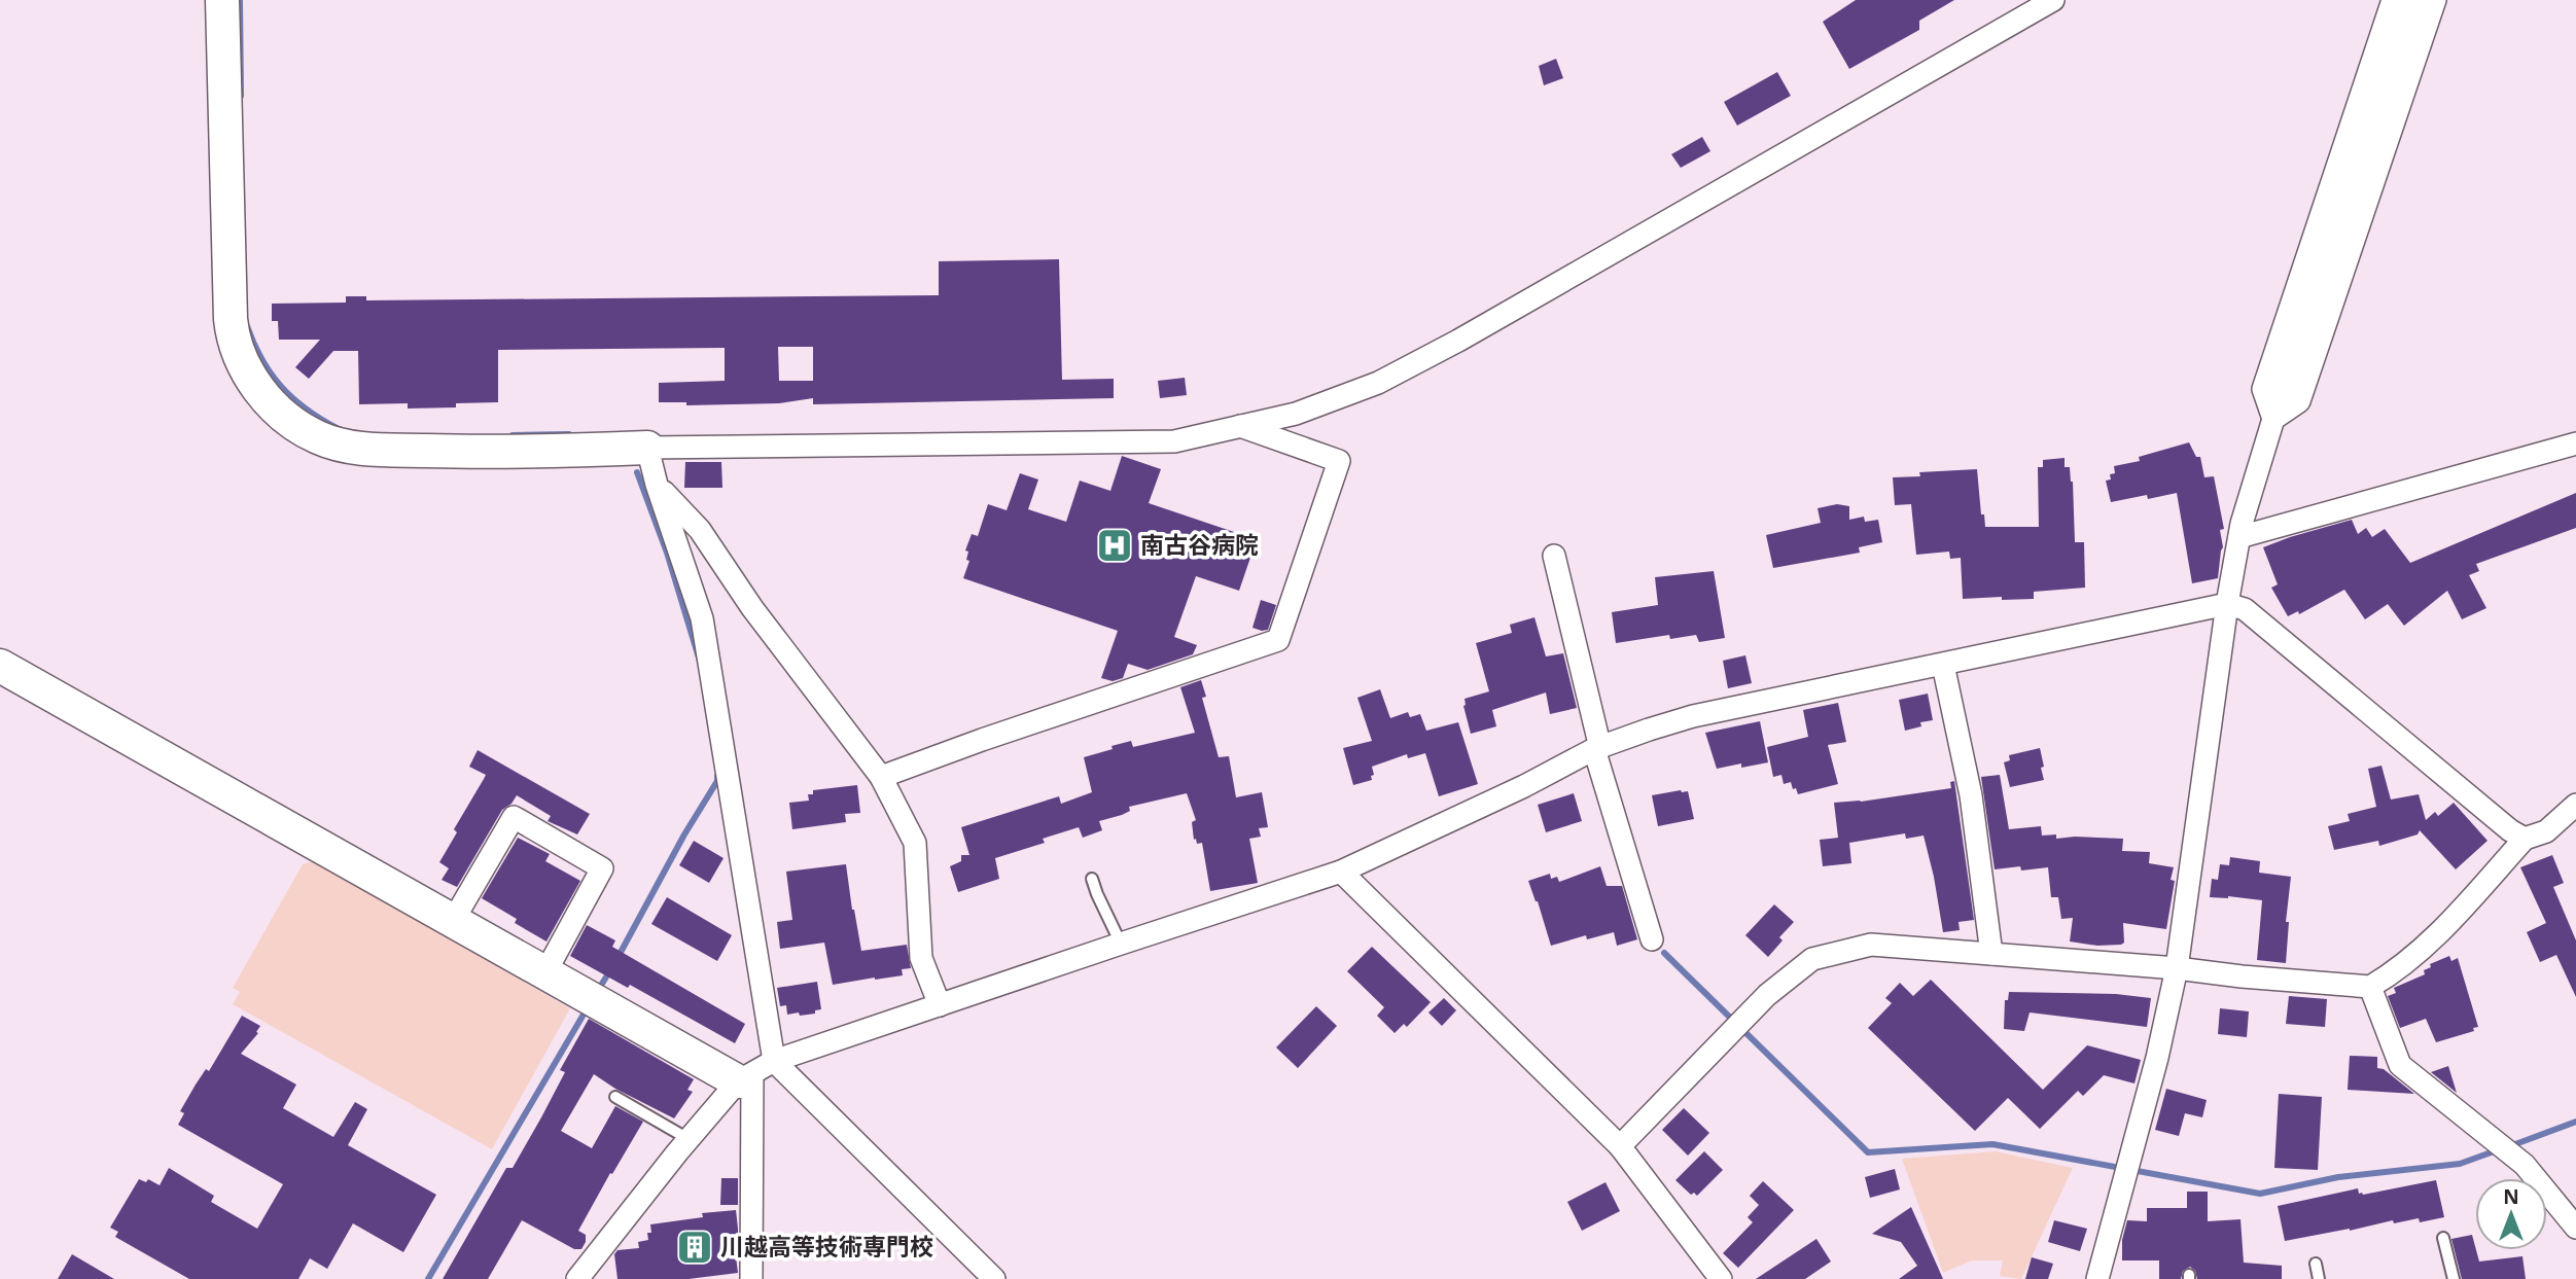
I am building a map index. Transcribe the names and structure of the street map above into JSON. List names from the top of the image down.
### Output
{
  "places": {
    "hospital": ["南古谷病院"],
    "building": ["川越高等技術専門校"]
  },
  "north": "top"
}
